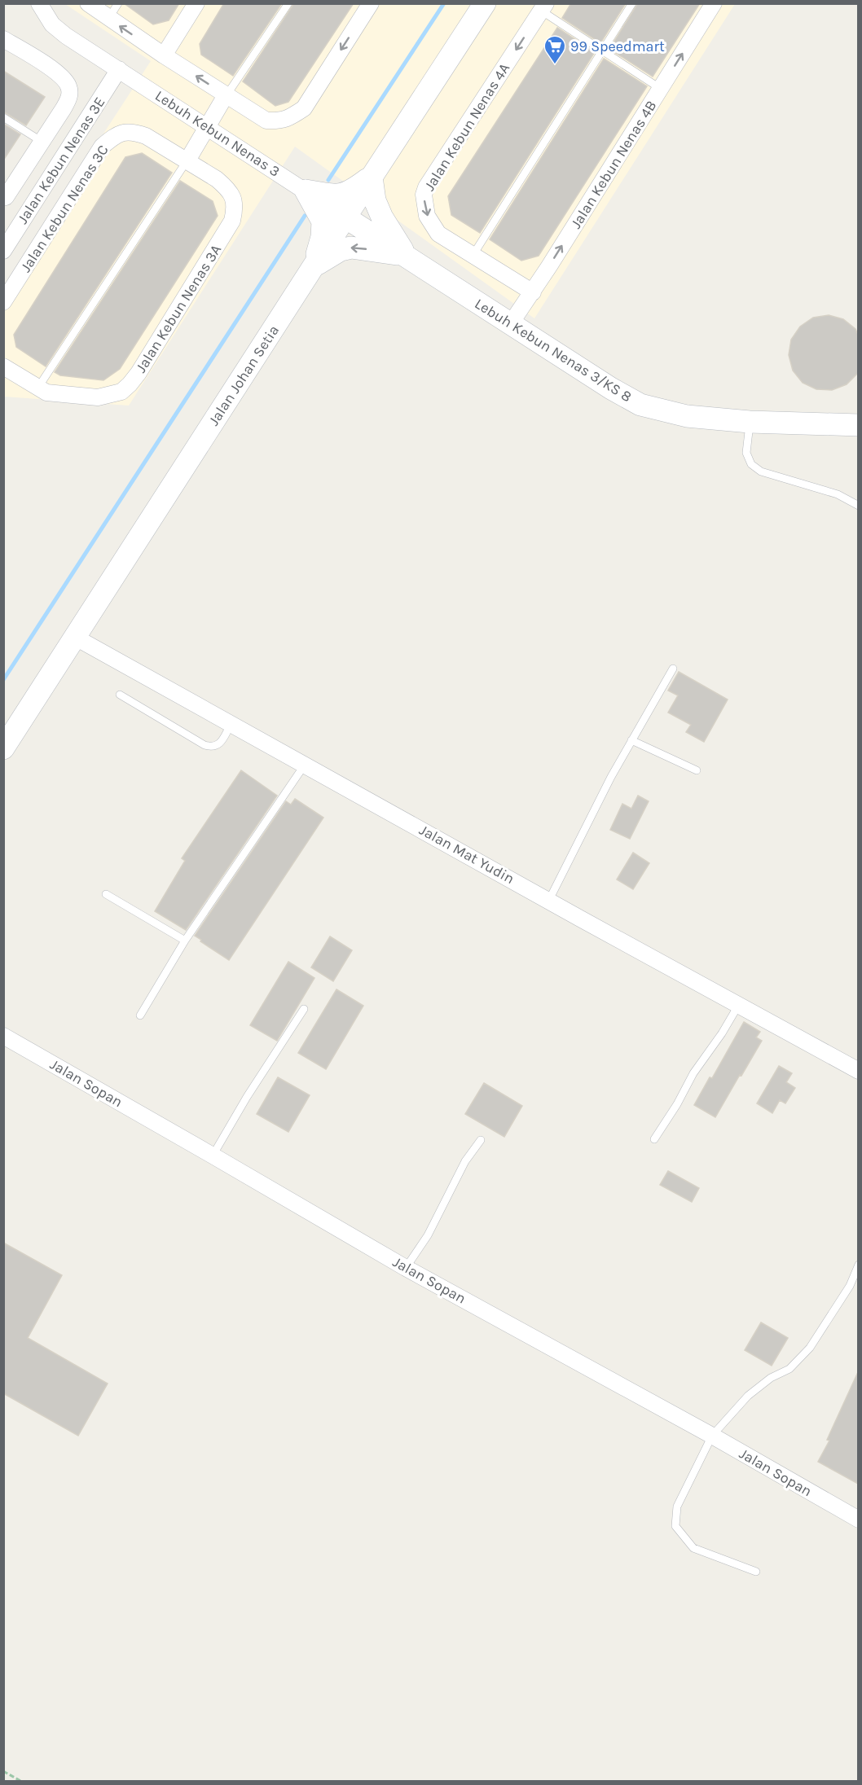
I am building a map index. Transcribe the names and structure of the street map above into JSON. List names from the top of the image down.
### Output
{
  "streets": {
    "main road": ["Lebuh Kebun Nenas 3", "Lebuh Kebun Nenas 3/KS 8", "Jalan Johan Setia"],
    "street": [
      "Jalan Kebun Nenas 4A",
      "Jalan Kebun Nenas 3E",
      "Jalan Kebun Nenas 4B",
      "Jalan Kebun Nenas 3C",
      "Jalan Kebun Nenas 3A",
      "Jalan Mat Yudin",
      "Jalan Sopan"
    ]
  },
  "crossings": [
    ["Jalan Kebun Nenas 4A", "Jalan Kebun Nenas 4B"],
    ["Lebuh Kebun Nenas 3", "Jalan Kebun Nenas 3E"],
    ["Lebuh Kebun Nenas 3", "Lebuh Kebun Nenas 3/KS 8"],
    ["Lebuh Kebun Nenas 3", "Jalan Johan Setia"],
    ["Jalan Kebun Nenas 4B", "Lebuh Kebun Nenas 3/KS 8"],
    ["Jalan Kebun Nenas 3C", "Jalan Kebun Nenas 3A"],
    ["Jalan Johan Setia", "Jalan Mat Yudin"]
  ],
  "one_way": ["Jalan Kebun Nenas 4A", "Jalan Kebun Nenas 4B"],
  "places": {
    "supermarket": ["99 Speedmart"]
  }
}
